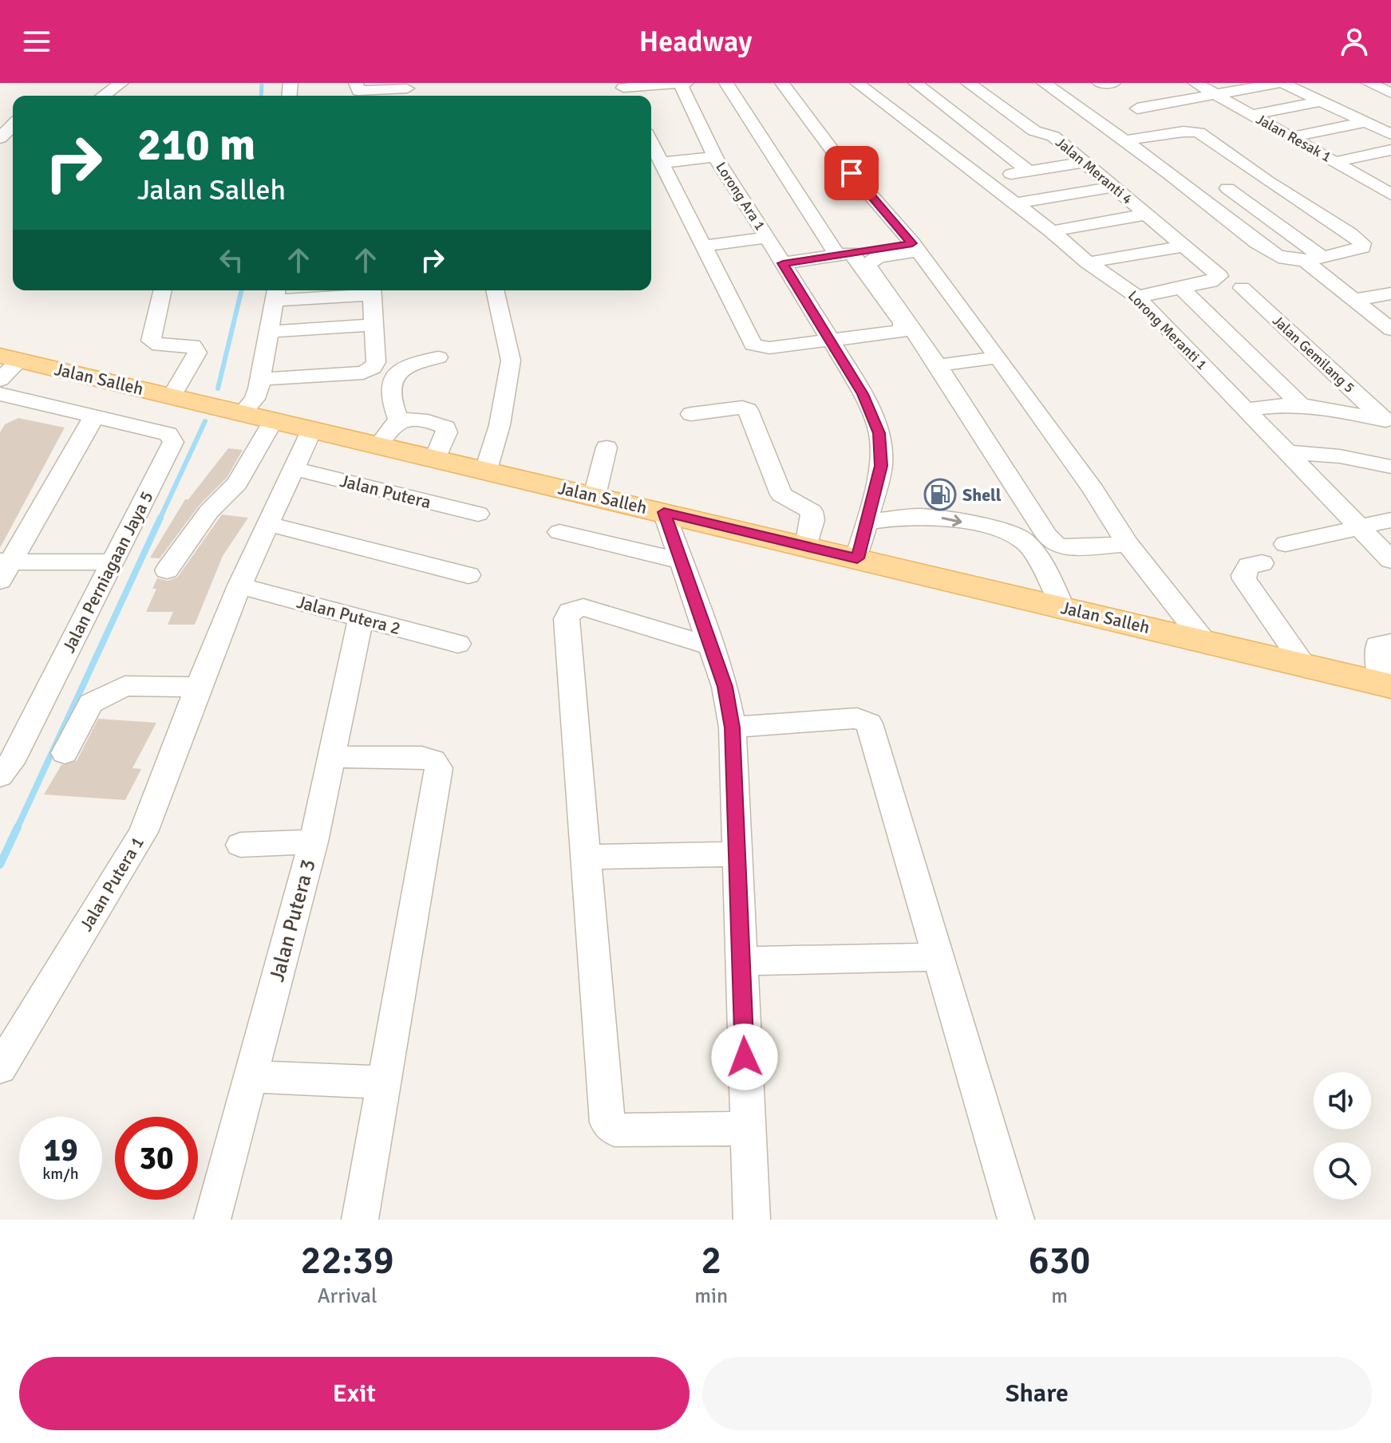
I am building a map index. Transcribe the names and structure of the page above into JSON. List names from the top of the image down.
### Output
{
  "streets": {
    "main road": ["Jalan Salleh"],
    "street": [
      "Jalan Resak 1",
      "Jalan Meranti 4",
      "Lorong Ara 1",
      "Lorong Meranti 1",
      "Jalan Gemilang 5",
      "Jalan Putera",
      "Jalan Perniagaan Jaya 5",
      "Jalan Putera 2",
      "Jalan Putera 1",
      "Jalan Putera 3"
    ]
  },
  "crossings": [
    ["Lorong Ara 1", "Jalan Salleh"],
    ["Jalan Salleh", "Jalan Putera 1"],
    ["Jalan Putera", "Jalan Putera 1"],
    ["Jalan Putera 2", "Jalan Putera 1"],
    ["Jalan Putera 2", "Jalan Putera 3"]
  ],
  "places": {
    "fuel station": ["Shell"]
  },
  "page": {
    "header": "Headway",
    "turn": ["210 m", "Jalan Salleh"],
    "speed": "19 km/h",
    "limit": "30",
    "eta": [
      "22:39",
      "Arrival",
      "2",
      "min",
      "630",
      "m"
    ],
    "buttons": ["Exit", "Share"]
  }
}
